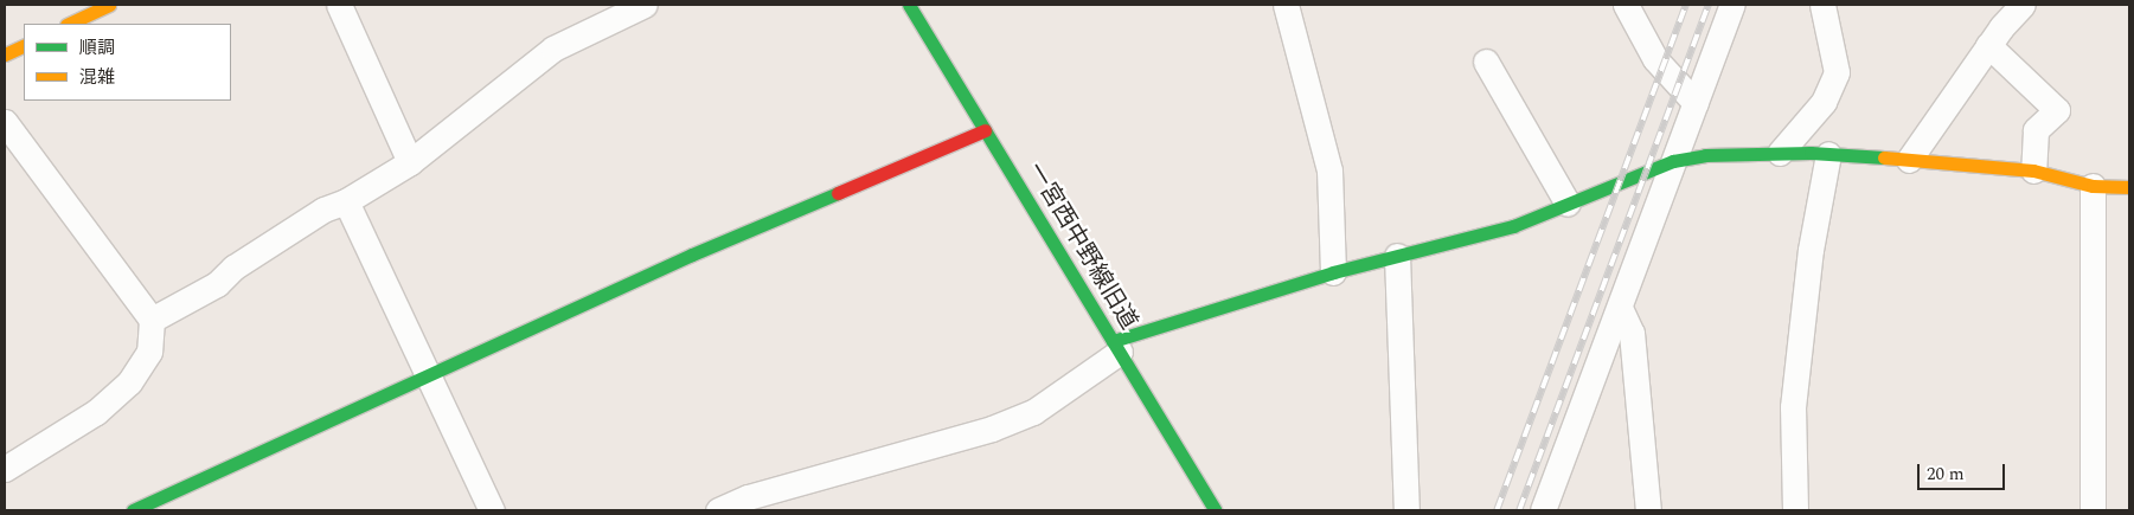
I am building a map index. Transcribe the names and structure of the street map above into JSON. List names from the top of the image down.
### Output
{
  "streets": {
    "street": ["一宮西中野線旧道"]
  },
  "legend": ["順調", "混雑"],
  "scale_bar": "20 m"
}
